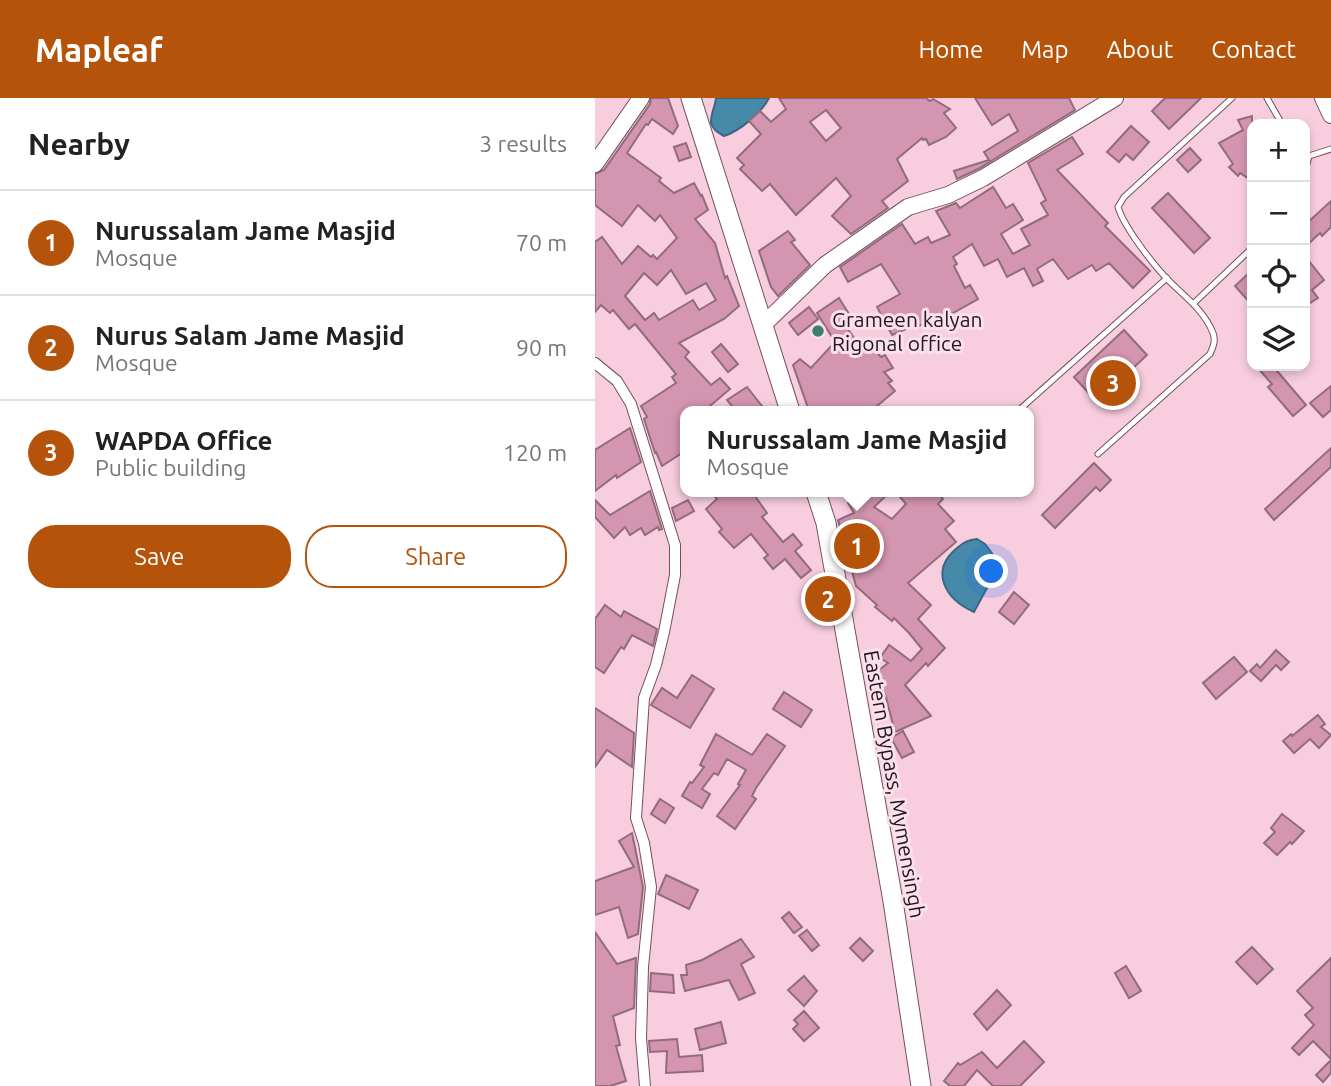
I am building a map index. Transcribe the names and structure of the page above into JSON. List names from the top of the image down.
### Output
{
  "streets": {
    "highway": ["Eastern Bypass, Mymensingh"]
  },
  "places": ["Grameen kalyan Rigonal office"],
  "page": {
    "header": "Mapleaf",
    "nav": [
      "Home",
      "Map",
      "About",
      "Contact"
    ],
    "heading": ["Nearby", "3 results"],
    "map_buttons": ["+", "−"],
    "list": [
      {
        "mark": "1",
        "name": "Nurussalam Jame Masjid",
        "note": "Mosque",
        "value": "70 m"
      },
      {
        "mark": "2",
        "name": "Nurus Salam Jame Masjid",
        "note": "Mosque",
        "value": "90 m"
      },
      {
        "mark": "3",
        "name": "WAPDA Office",
        "note": "Public building",
        "value": "120 m"
      }
    ],
    "pins": ["3", "1", "2"],
    "popup": ["Nurussalam Jame Masjid", "Mosque"],
    "buttons": ["Save", "Share"]
  }
}
